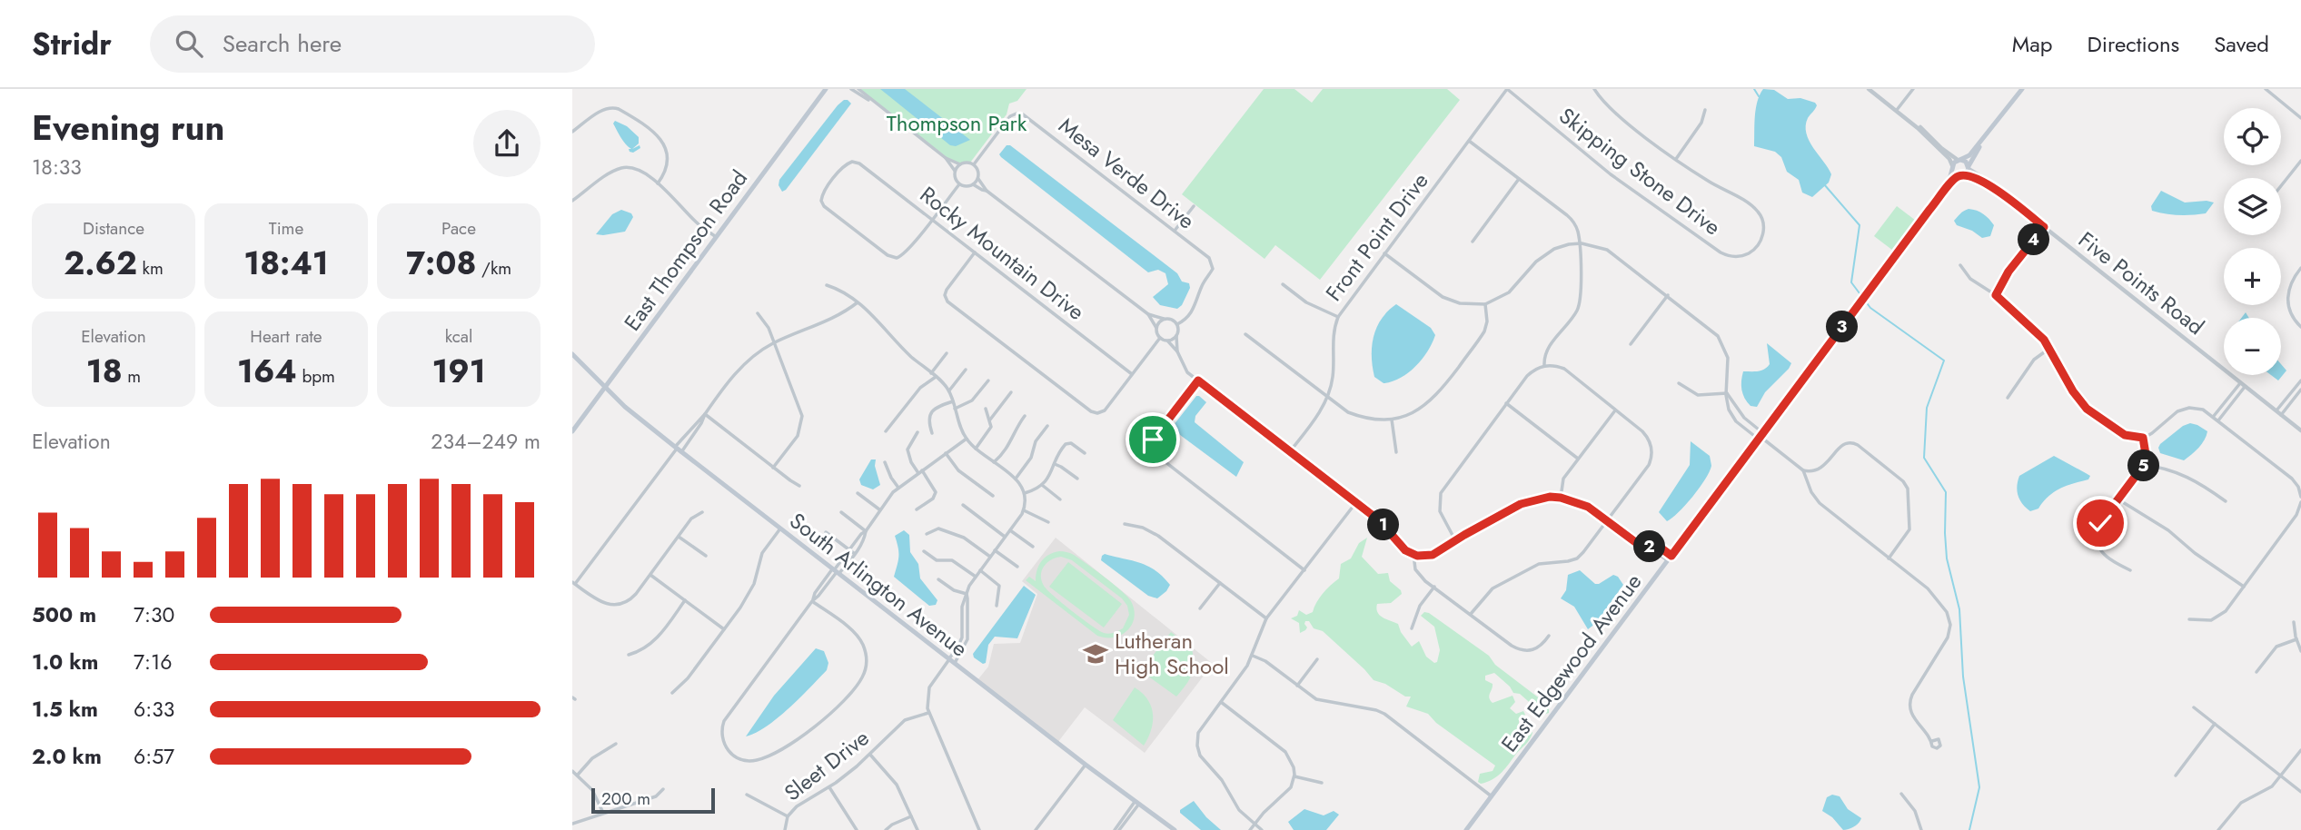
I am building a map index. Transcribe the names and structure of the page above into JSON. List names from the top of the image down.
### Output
{
  "streets": {
    "main road": ["East Thompson Road", "South Arlington Avenue", "East Edgewood Avenue"],
    "street": [
      "Skipping Stone Drive",
      "Mesa Verde Drive",
      "Front Point Drive",
      "Rocky Mountain Drive",
      "Five Points Road",
      "Sleet Drive"
    ]
  },
  "crossings": [
    ["Skipping Stone Drive", "Front Point Drive"],
    ["East Thompson Road", "South Arlington Avenue"]
  ],
  "parks": ["Thompson Park"],
  "places": {
    "school or university": ["Lutheran High School"]
  },
  "scale_bar": "200 m",
  "page": {
    "header": "Stridr",
    "search": "Search here",
    "nav": ["Map", "Directions", "Saved"],
    "heading": ["Evening run", "18:33"],
    "map_buttons": ["+", "−"],
    "stats": [
      ["Distance", "2.62 km"],
      ["Time", "18:41"],
      ["Pace", "7:08 /km"],
      ["Elevation", "18 m"],
      ["Heart rate", "164 bpm"],
      ["kcal", "191"]
    ],
    "pins": [
      "4",
      "3",
      "5",
      "1",
      "2"
    ],
    "chart": ["Elevation", "234–249 m"],
    "list": [
      {
        "name": "500 m",
        "note": "7:30"
      },
      {
        "name": "1.0 km",
        "note": "7:16"
      },
      {
        "name": "1.5 km",
        "note": "6:33"
      },
      {
        "name": "2.0 km",
        "note": "6:57"
      }
    ],
    "scale": "200 m"
  }
}
